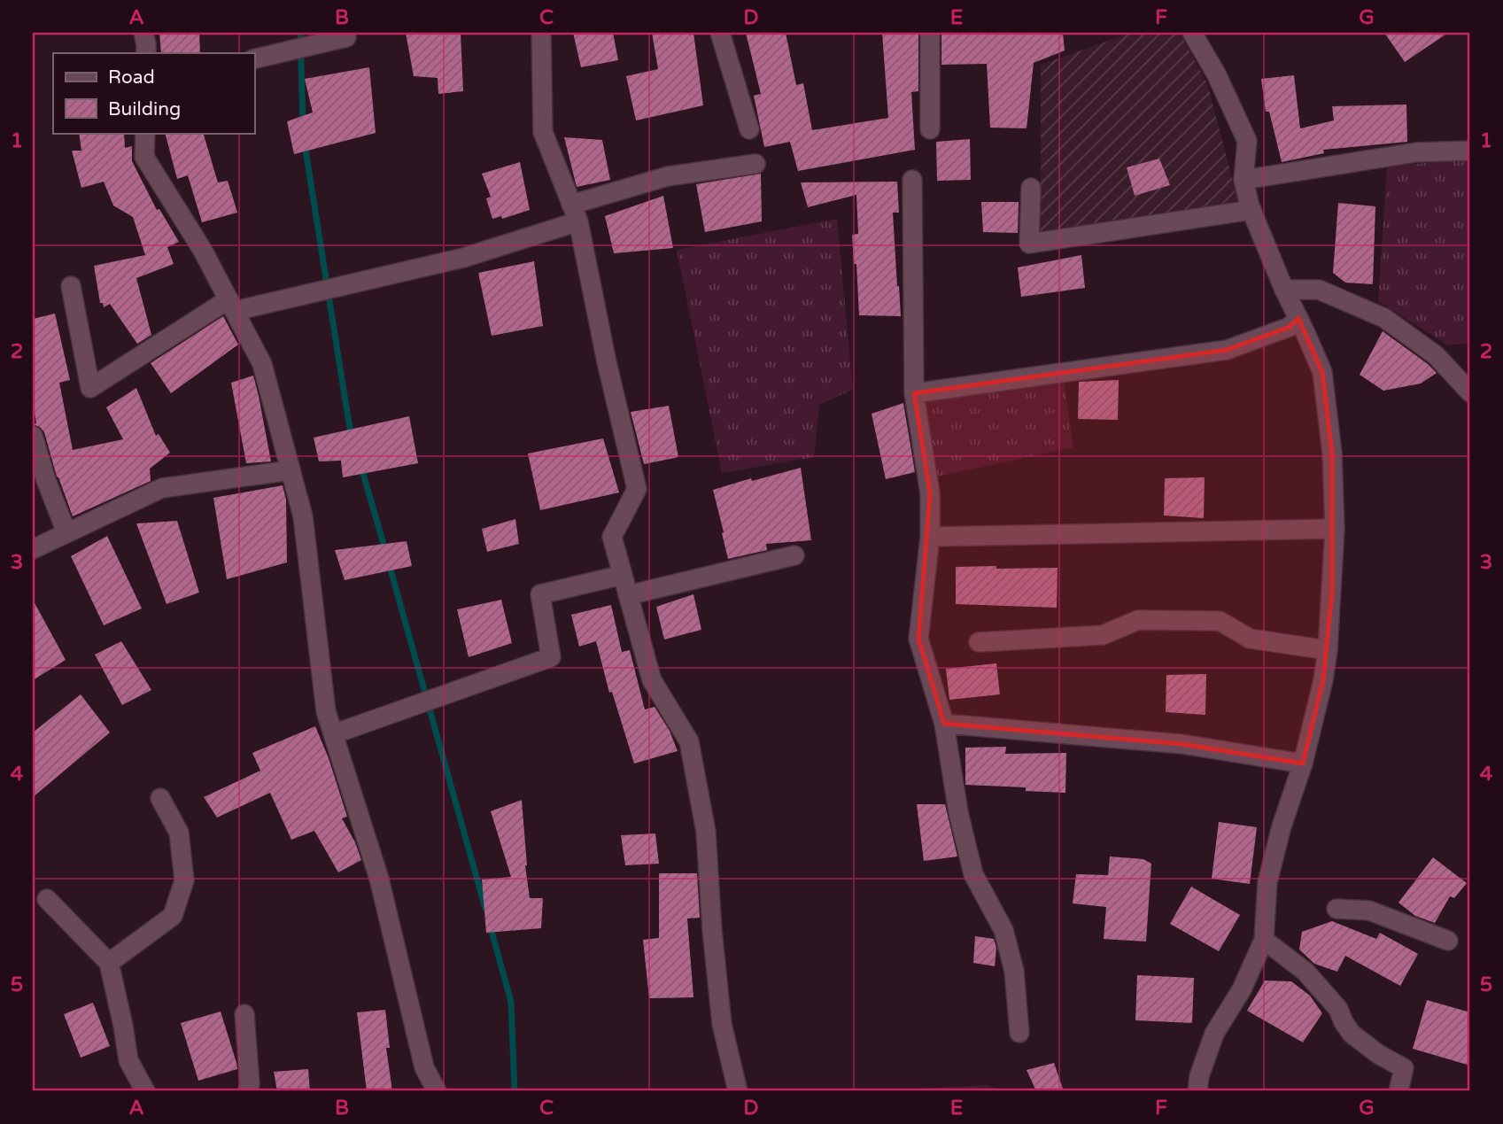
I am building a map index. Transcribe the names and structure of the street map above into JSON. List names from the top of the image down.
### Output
{
  "legend": ["Road", "Building"],
  "grid": {
    "columns": [
      "A",
      "B",
      "C",
      "D",
      "E",
      "F",
      "G"
    ],
    "rows": [
      "1",
      "2",
      "3",
      "4",
      "5"
    ]
  }
}
